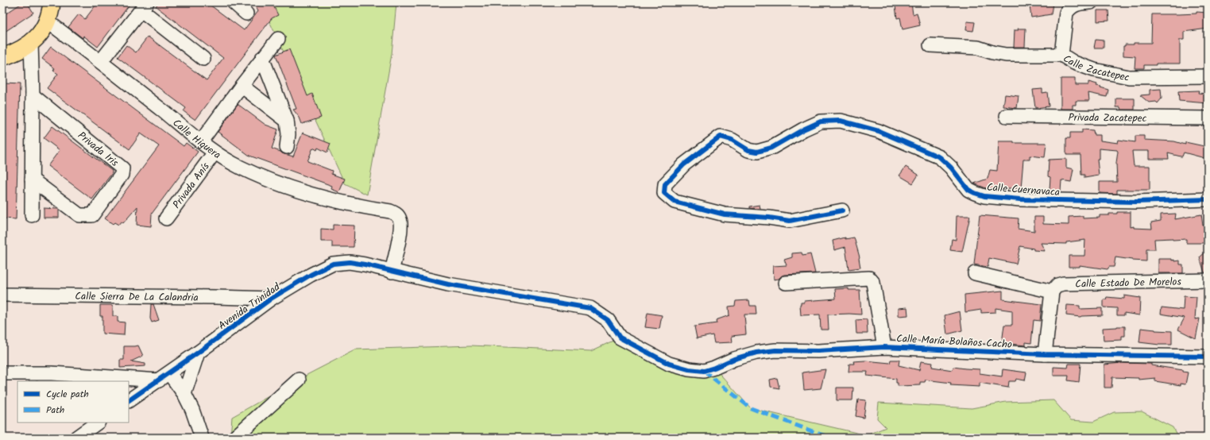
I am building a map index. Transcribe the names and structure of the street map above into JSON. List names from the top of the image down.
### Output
{
  "streets": {
    "street": [
      "Calle Zacatepec",
      "Privada Zacatepec",
      "Calle Higuera",
      "Privada Iris",
      "Privada Anís",
      "Calle Cuernavaca",
      "Calle Estado De Morelos",
      "Calle Sierra De La Calandria",
      "Avenida Trinidad",
      "Calle María Bolaños Cacho"
    ]
  },
  "crossings": [
    ["Calle Higuera", "Privada Anís"],
    ["Calle Higuera", "Avenida Trinidad"],
    ["Calle Sierra De La Calandria", "Avenida Trinidad"],
    ["Avenida Trinidad", "Calle María Bolaños Cacho"]
  ],
  "legend": ["Cycle path", "Path"]
}
